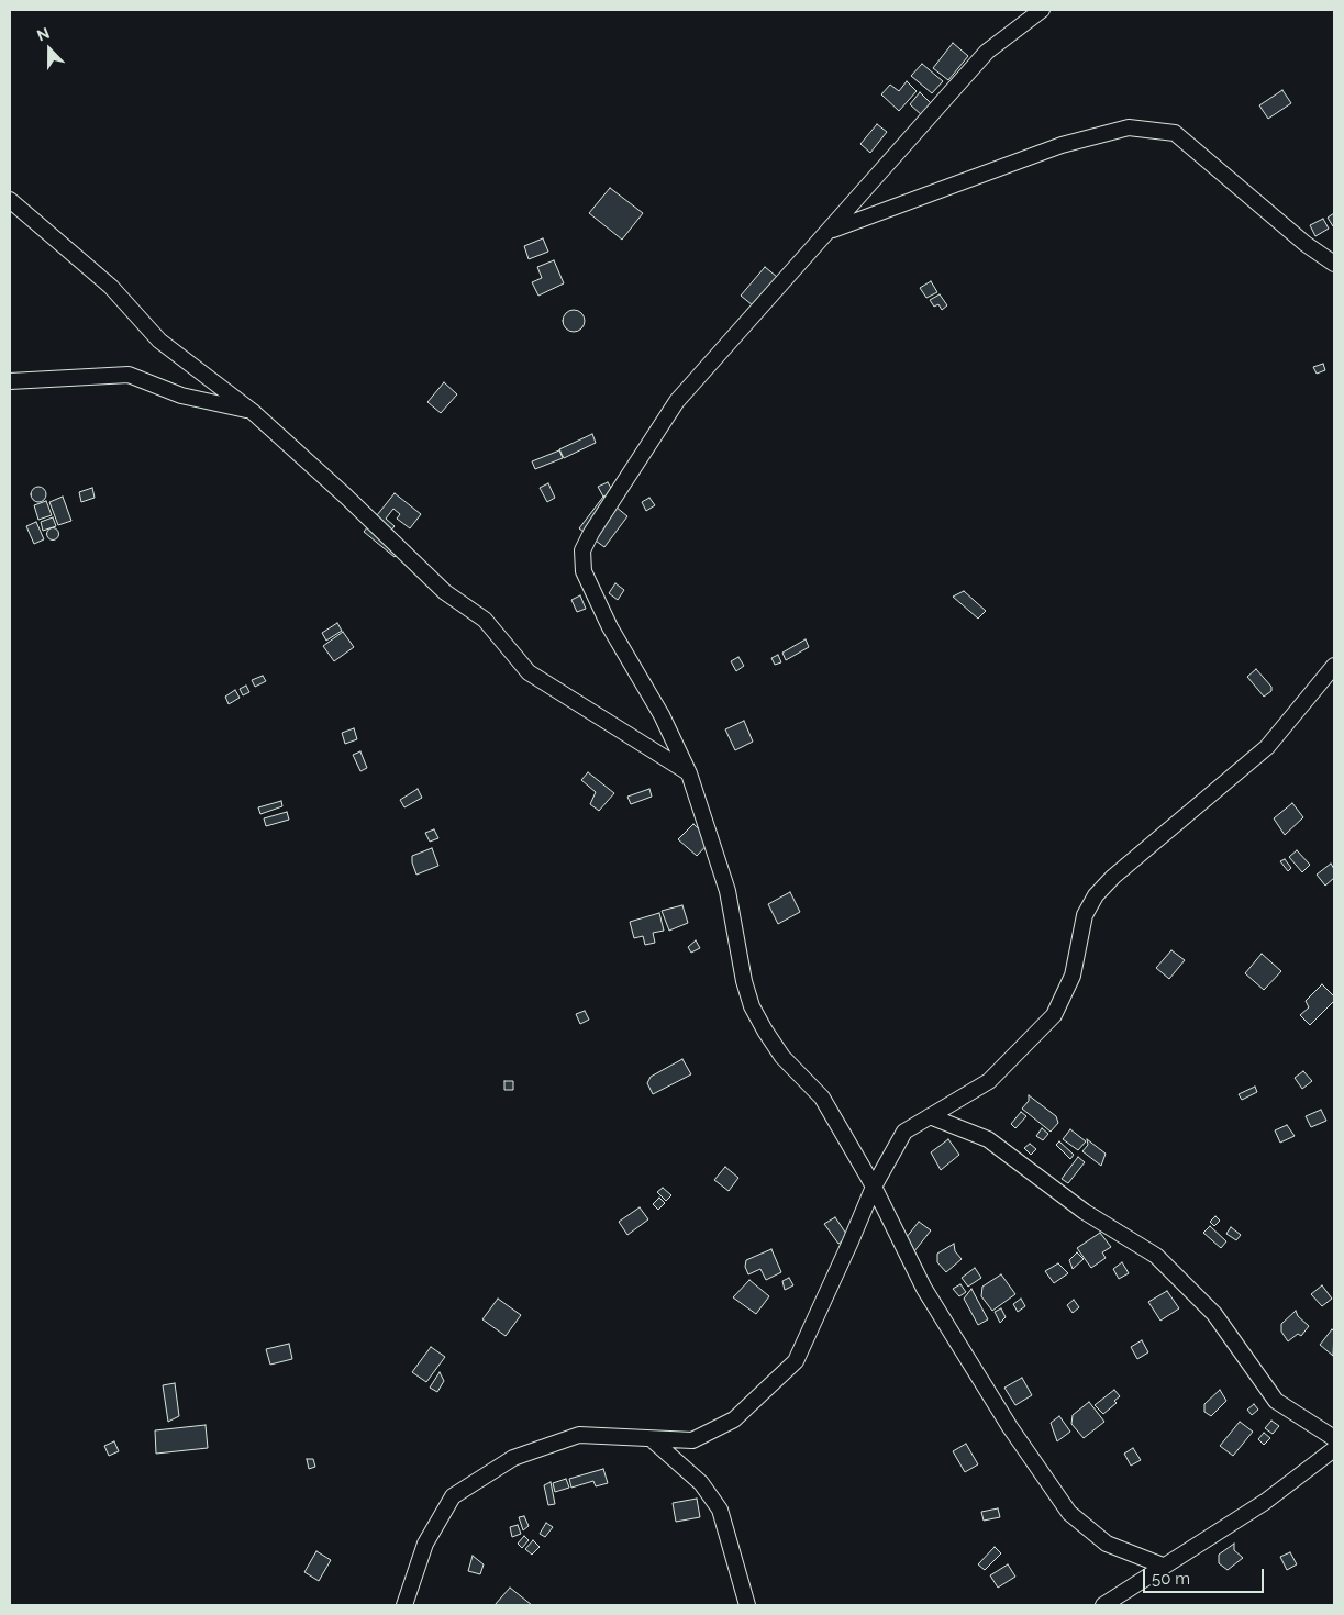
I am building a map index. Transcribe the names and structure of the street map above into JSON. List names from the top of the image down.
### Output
{
  "scale_bar": "50 m",
  "north": "top"
}
